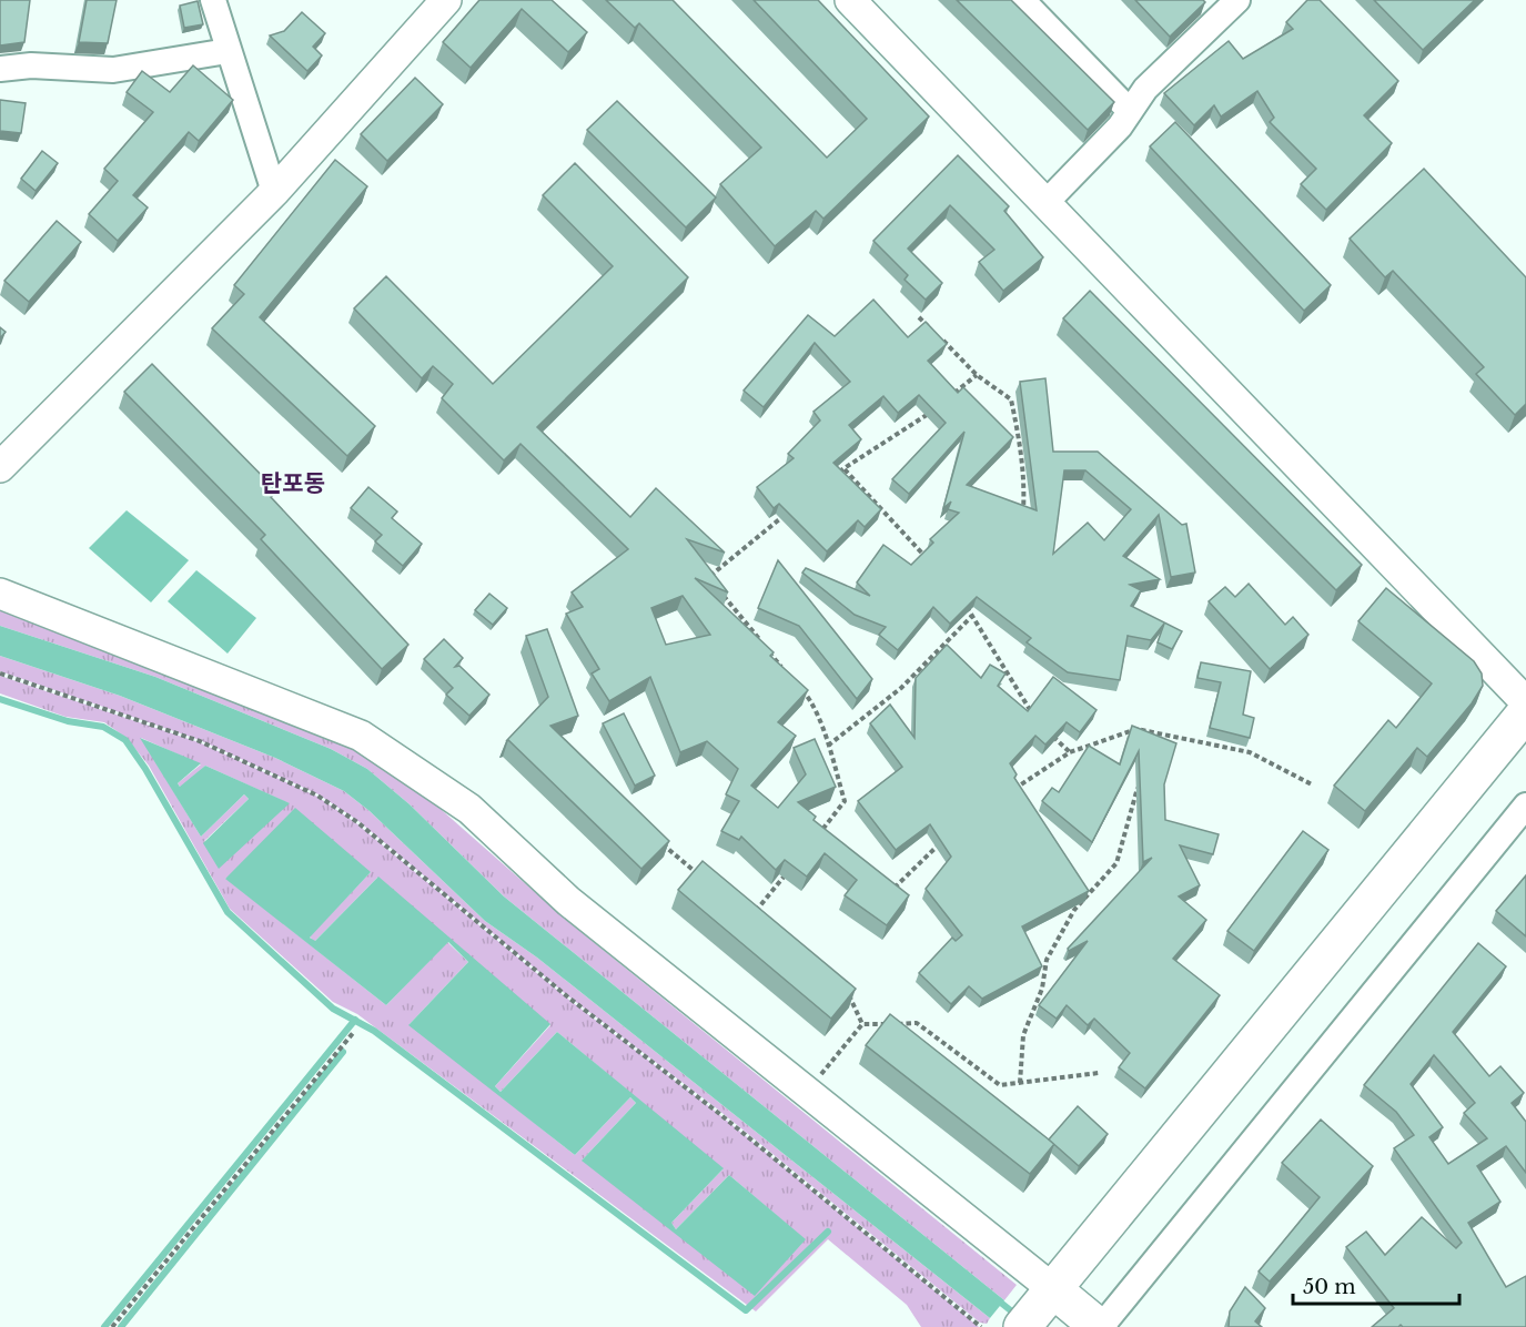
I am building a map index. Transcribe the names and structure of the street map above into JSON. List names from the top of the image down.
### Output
{
  "districts": ["탄포동"],
  "scale_bar": "50 m"
}
